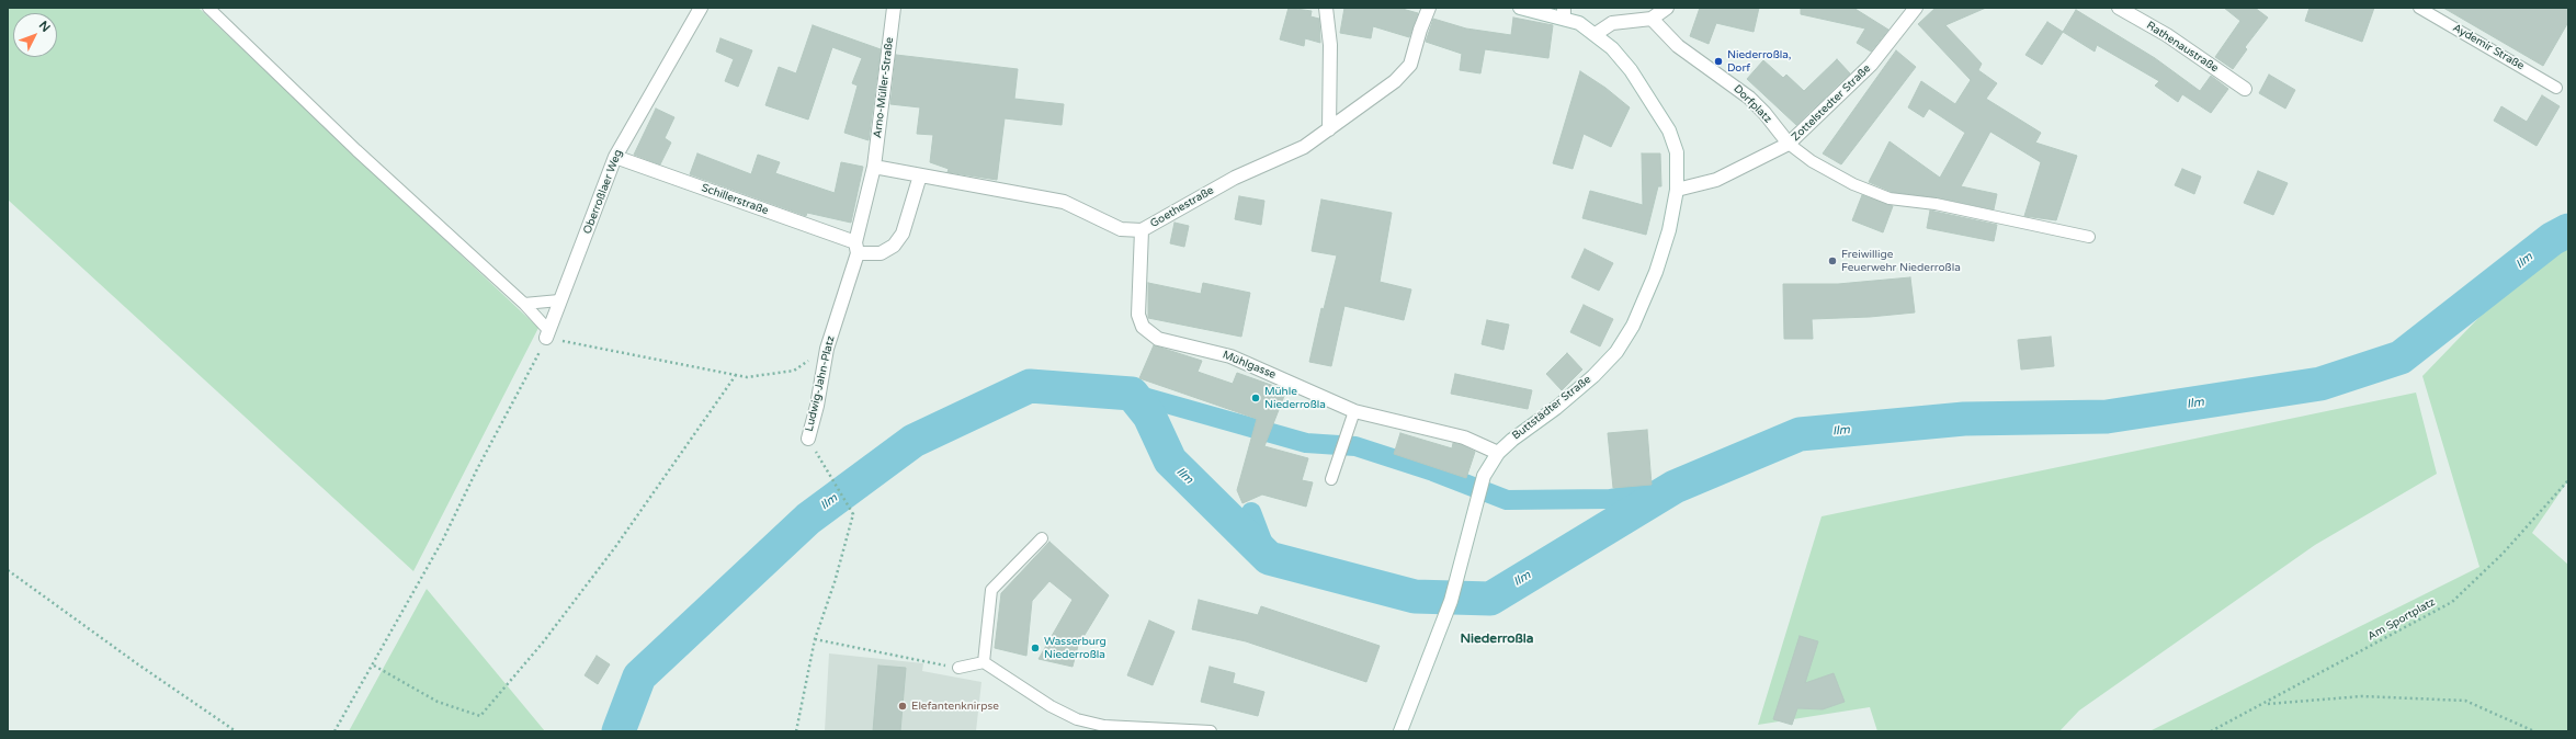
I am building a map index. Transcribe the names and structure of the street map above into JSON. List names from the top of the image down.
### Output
{
  "streets": {
    "street": [
      "Rathenaustraße",
      "Arno-Müller-Straße",
      "Zottelstedter Straße",
      "Dorfplatz",
      "Oberroßlaer Weg",
      "Schillerstraße",
      "Goethestraße",
      "Mühlgasse",
      "Ludwig-Jahn-Platz",
      "Buttstädter Straße"
    ],
    "lane": ["Aydemir Straße"],
    "path": ["Am Sportplatz"]
  },
  "crossings": [
    ["Arno-Müller-Straße", "Goethestraße"],
    ["Arno-Müller-Straße", "Ludwig-Jahn-Platz"],
    ["Zottelstedter Straße", "Dorfplatz"],
    ["Zottelstedter Straße", "Buttstädter Straße"],
    ["Oberroßlaer Weg", "Schillerstraße"],
    ["Schillerstraße", "Ludwig-Jahn-Platz"],
    ["Goethestraße", "Mühlgasse"],
    ["Goethestraße", "Ludwig-Jahn-Platz"],
    ["Mühlgasse", "Buttstädter Straße"]
  ],
  "districts": ["Niederroßla"],
  "water": ["Ilm"],
  "places": [
    "Niederroßla, Dorf",
    "Freiwillige Feuerwehr Niederroßla",
    "Mühle Niederroßla",
    "Wasserburg Niederroßla",
    "Elefantenknirpse"
  ],
  "north": "top right"
}
